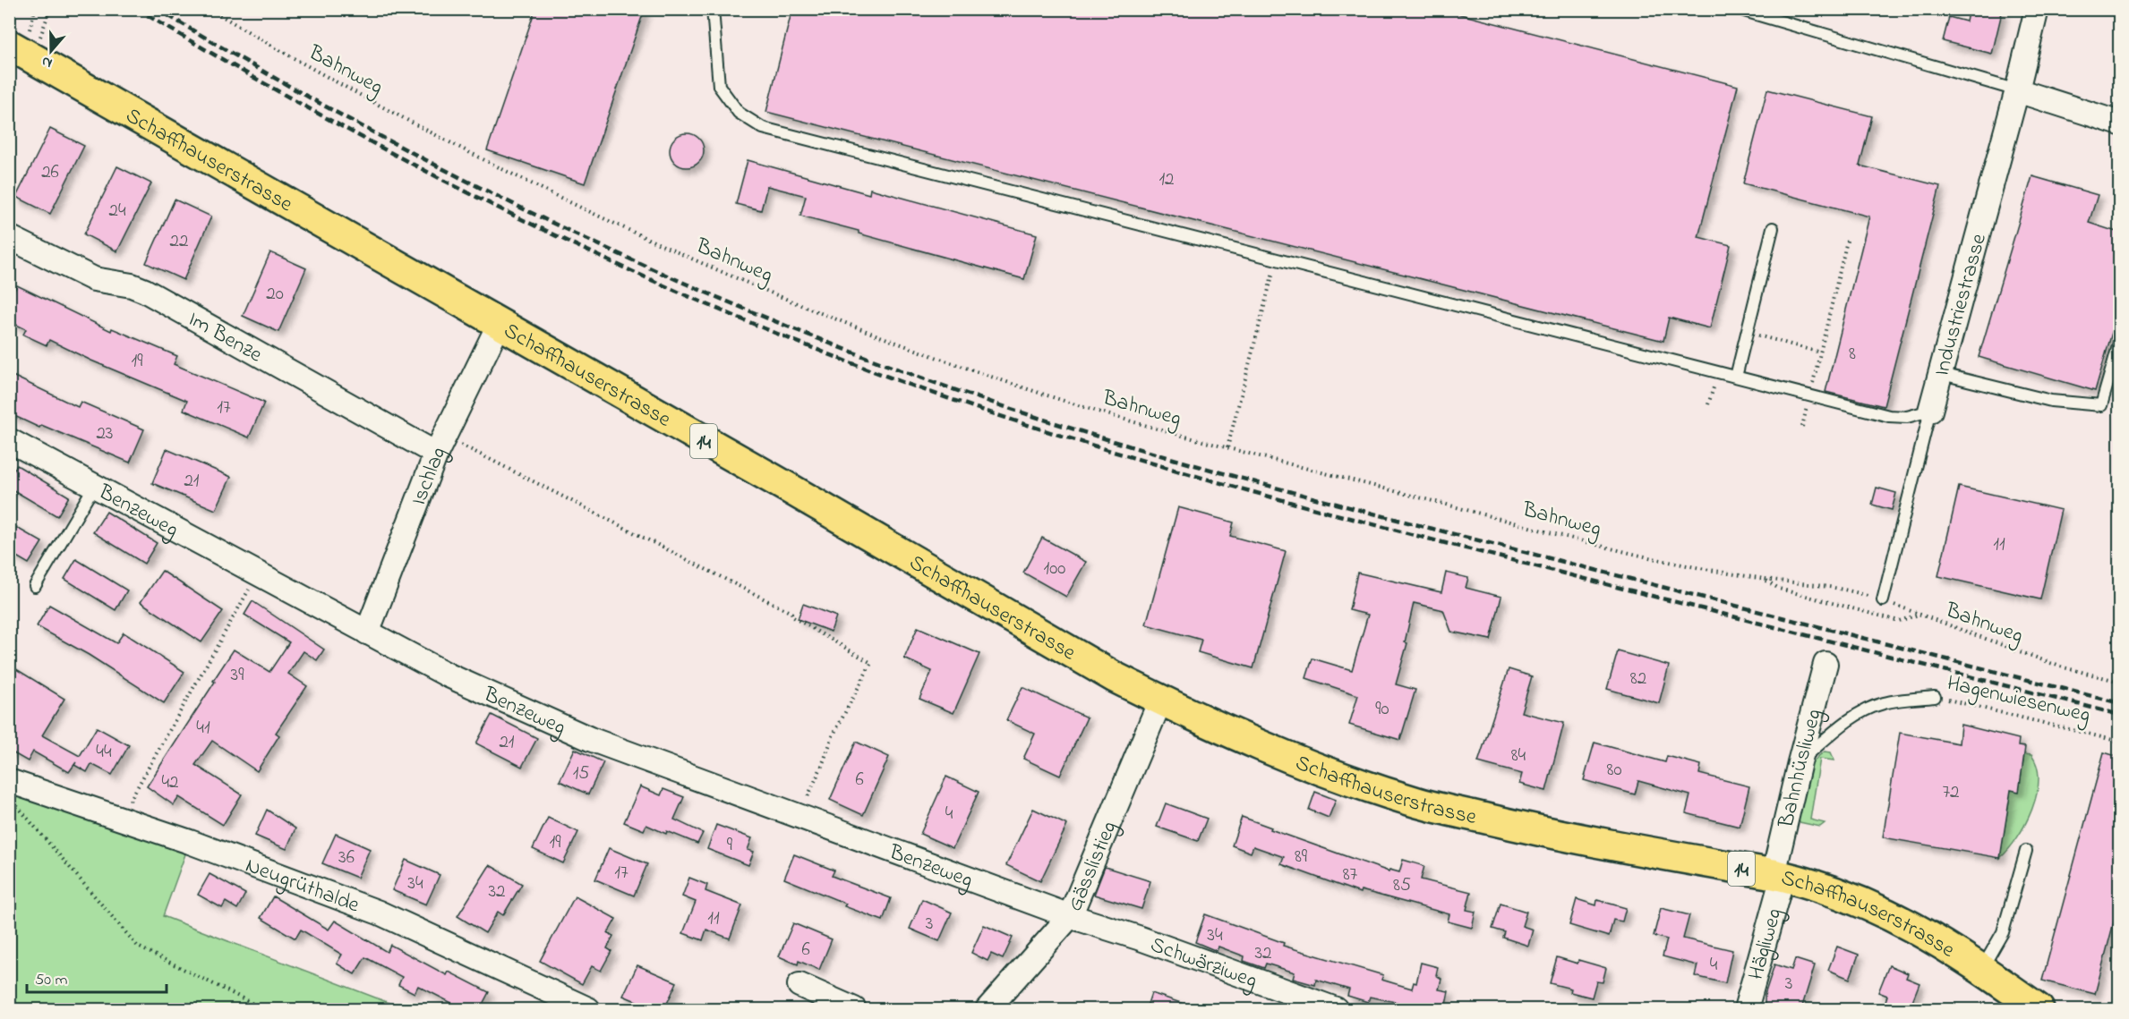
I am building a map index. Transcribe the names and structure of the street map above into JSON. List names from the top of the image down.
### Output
{
  "streets": {
    "main road": ["Schaffhauserstrasse", "14"],
    "street": [
      "Industriestrasse",
      "Im Benze",
      "Ischlag",
      "Benzeweg",
      "Bahnhüsliweg",
      "Gässlistieg",
      "Neugrüthalde",
      "Hägliweg",
      "Schwärziweg"
    ],
    "lane": ["Hagenwiesenweg"],
    "path": ["Bahnweg"]
  },
  "crossings": [
    ["Bahnweg", "Industriestrasse"],
    ["Schaffhauserstrasse", "Ischlag"],
    ["Schaffhauserstrasse", "Bahnhüsliweg"],
    ["Schaffhauserstrasse", "Gässlistieg"],
    ["Schaffhauserstrasse", "Hägliweg"],
    ["Im Benze", "Ischlag"],
    ["Ischlag", "Benzeweg"],
    ["Benzeweg", "Gässlistieg"],
    ["Benzeweg", "Schwärziweg"],
    ["Hagenwiesenweg", "Bahnhüsliweg"],
    ["Bahnhüsliweg", "Hägliweg"],
    ["Gässlistieg", "Schwärziweg"]
  ],
  "house_numbers": [
    "26",
    "12",
    "24",
    "22",
    "20",
    "8",
    "19",
    "17",
    "23",
    "21",
    "11",
    "100",
    "39",
    "82",
    "90",
    "41",
    "21",
    "44",
    "84",
    "80",
    "15",
    "6",
    "42",
    "72",
    "4",
    "19",
    "9",
    "89",
    "36",
    "17",
    "87",
    "34",
    "85",
    "32",
    "11",
    "3",
    "34",
    "6",
    "32",
    "4",
    "3"
  ],
  "scale_bar": "50 m",
  "north": "bottom"
}
